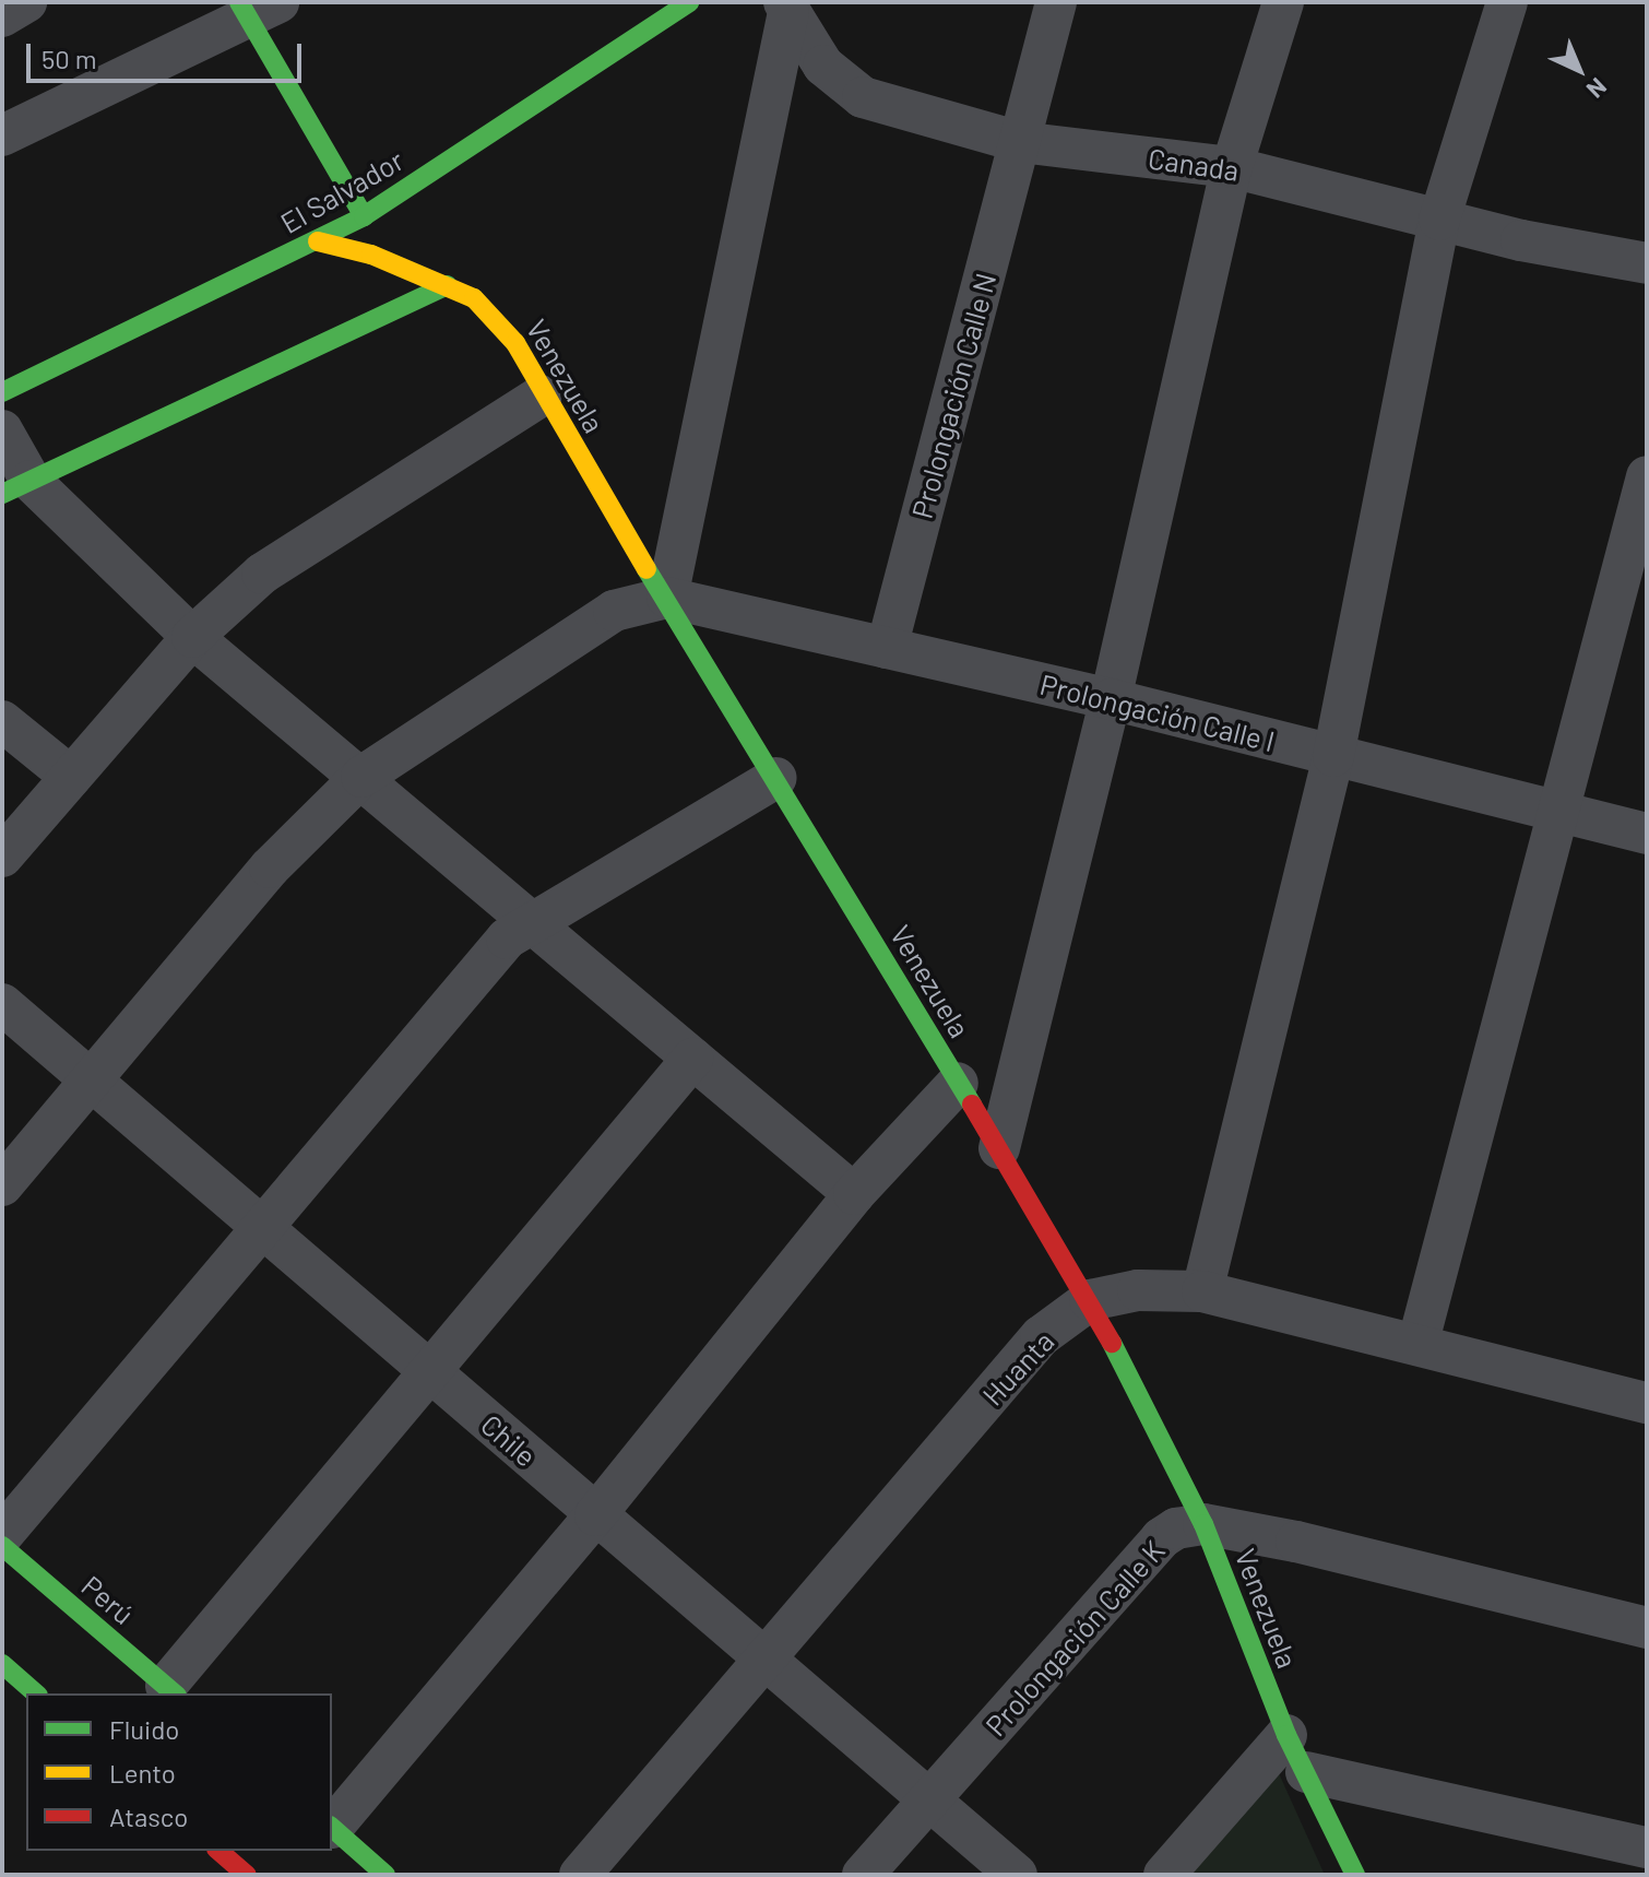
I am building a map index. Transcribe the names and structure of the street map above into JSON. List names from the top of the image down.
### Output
{
  "streets": {
    "street": [
      "Canada",
      "El Salvador",
      "Venezuela",
      "Prolongación Calle N",
      "Prolongación Calle I",
      "Huanta",
      "Chile",
      "Perú",
      "Prolongación Calle K"
    ]
  },
  "crossings": [
    ["Canada", "Prolongación Calle N"],
    ["El Salvador", "Venezuela"],
    ["Venezuela", "Prolongación Calle I"],
    ["Venezuela", "Huanta"],
    ["Venezuela", "Prolongación Calle K"],
    ["Prolongación Calle N", "Prolongación Calle I"],
    ["Huanta", "Chile"],
    ["Chile", "Prolongación Calle K"]
  ],
  "legend": ["Fluido", "Lento", "Atasco"],
  "scale_bar": "50 m",
  "north": "bottom right"
}
